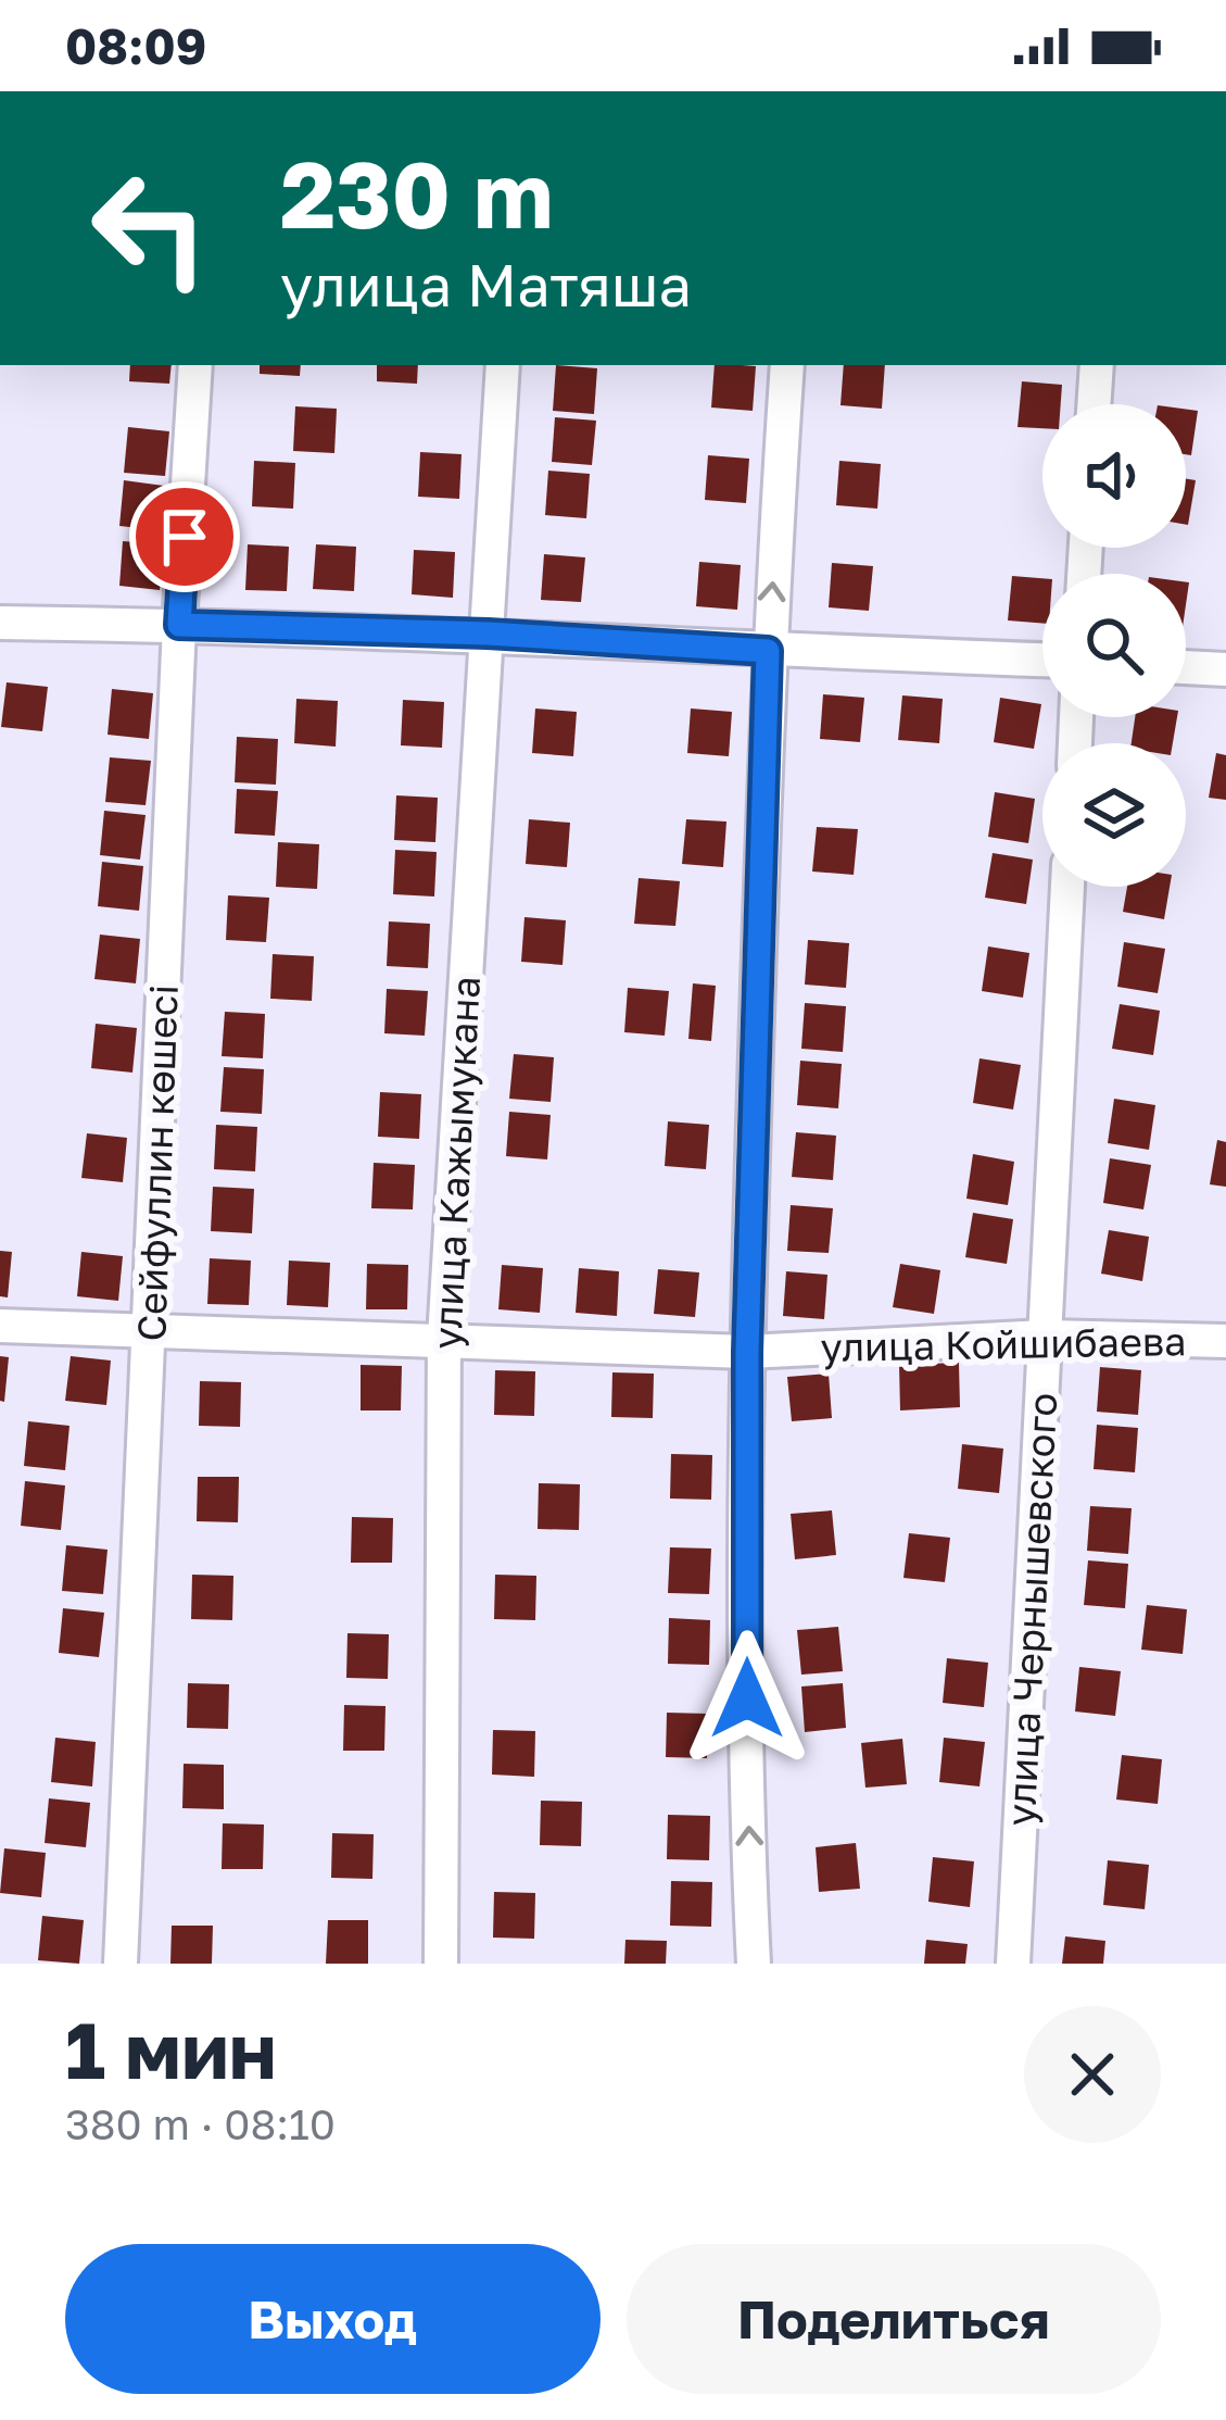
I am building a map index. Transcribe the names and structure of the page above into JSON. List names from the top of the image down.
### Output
{
  "streets": {
    "street": [
      "Сейфуллин көшесі",
      "улица Кажымукана",
      "улица Койшибаева",
      "улица Чернышевского"
    ]
  },
  "crossings": [
    ["Сейфуллин көшесі", "улица Койшибаева"],
    ["улица Кажымукана", "улица Койшибаева"],
    ["улица Койшибаева", "улица Чернышевского"]
  ],
  "page": {
    "status": "08:09",
    "turn": ["230 m", "улица Матяша"],
    "heading": ["1 мин", "380 m · 08:10"],
    "buttons": ["Выход", "Поделиться"]
  }
}
